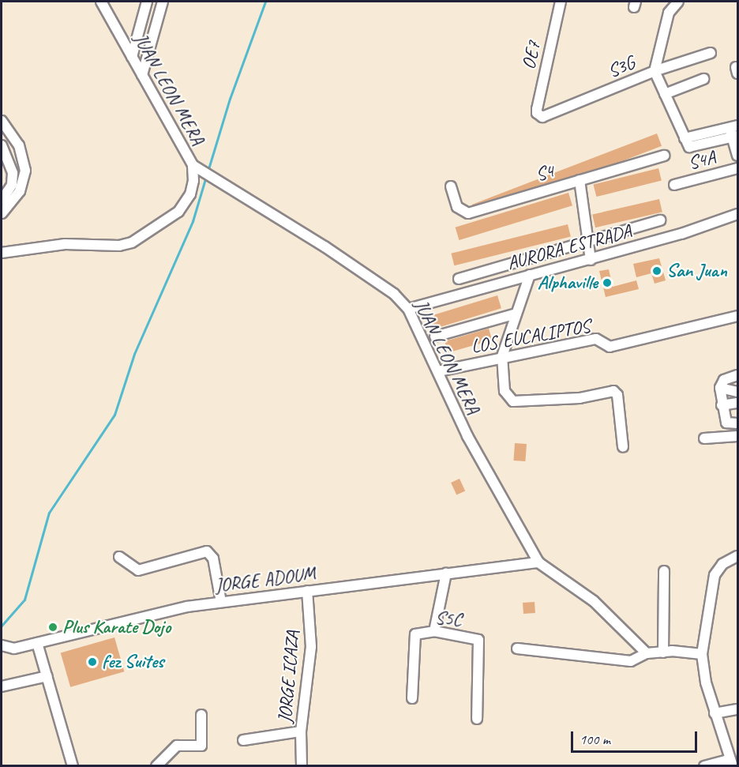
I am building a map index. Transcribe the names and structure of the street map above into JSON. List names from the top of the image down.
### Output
{
  "streets": {
    "street": [
      "OE7",
      "S3G",
      "JUAN LEON MERA",
      "S4A",
      "S4",
      "AURORA ESTRADA",
      "LOS EUCALIPTOS",
      "JORGE ADOUM",
      "S5C",
      "JORGE ICAZA"
    ]
  },
  "crossings": [
    ["OE7", "S3G"],
    ["JUAN LEON MERA", "AURORA ESTRADA"],
    ["JUAN LEON MERA", "LOS EUCALIPTOS"],
    ["JUAN LEON MERA", "JORGE ADOUM"],
    ["JORGE ADOUM", "JORGE ICAZA"]
  ],
  "places": [
    "San Juan",
    "Alphaville",
    "Plus Karate Dojo",
    "fez Suites"
  ],
  "scale_bar": "100 m"
}
